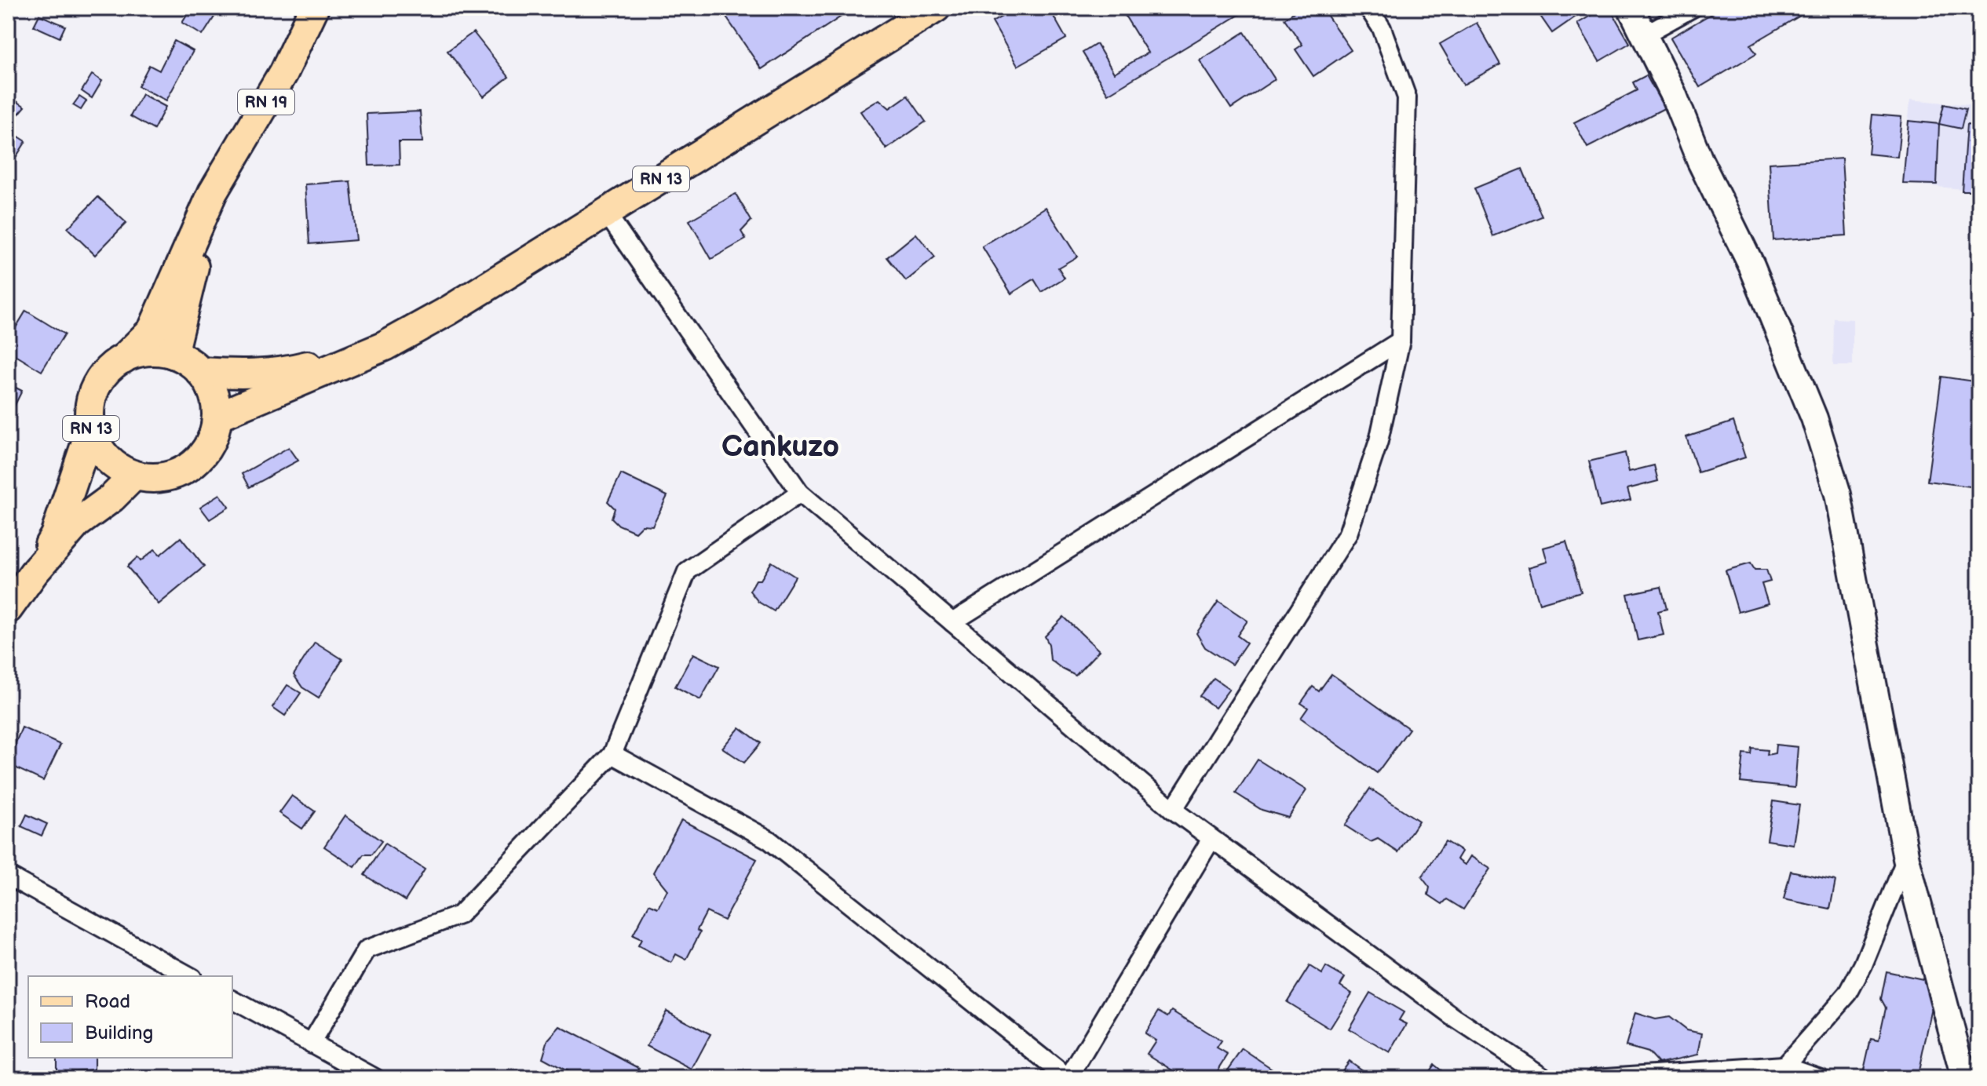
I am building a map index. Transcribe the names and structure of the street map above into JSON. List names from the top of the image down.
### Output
{
  "streets": {
    "main road": ["RN 19", "RN 13"]
  },
  "crossings": [
    ["RN 19", "RN 13"]
  ],
  "districts": ["Cankuzo"],
  "legend": ["Road", "Building"]
}
